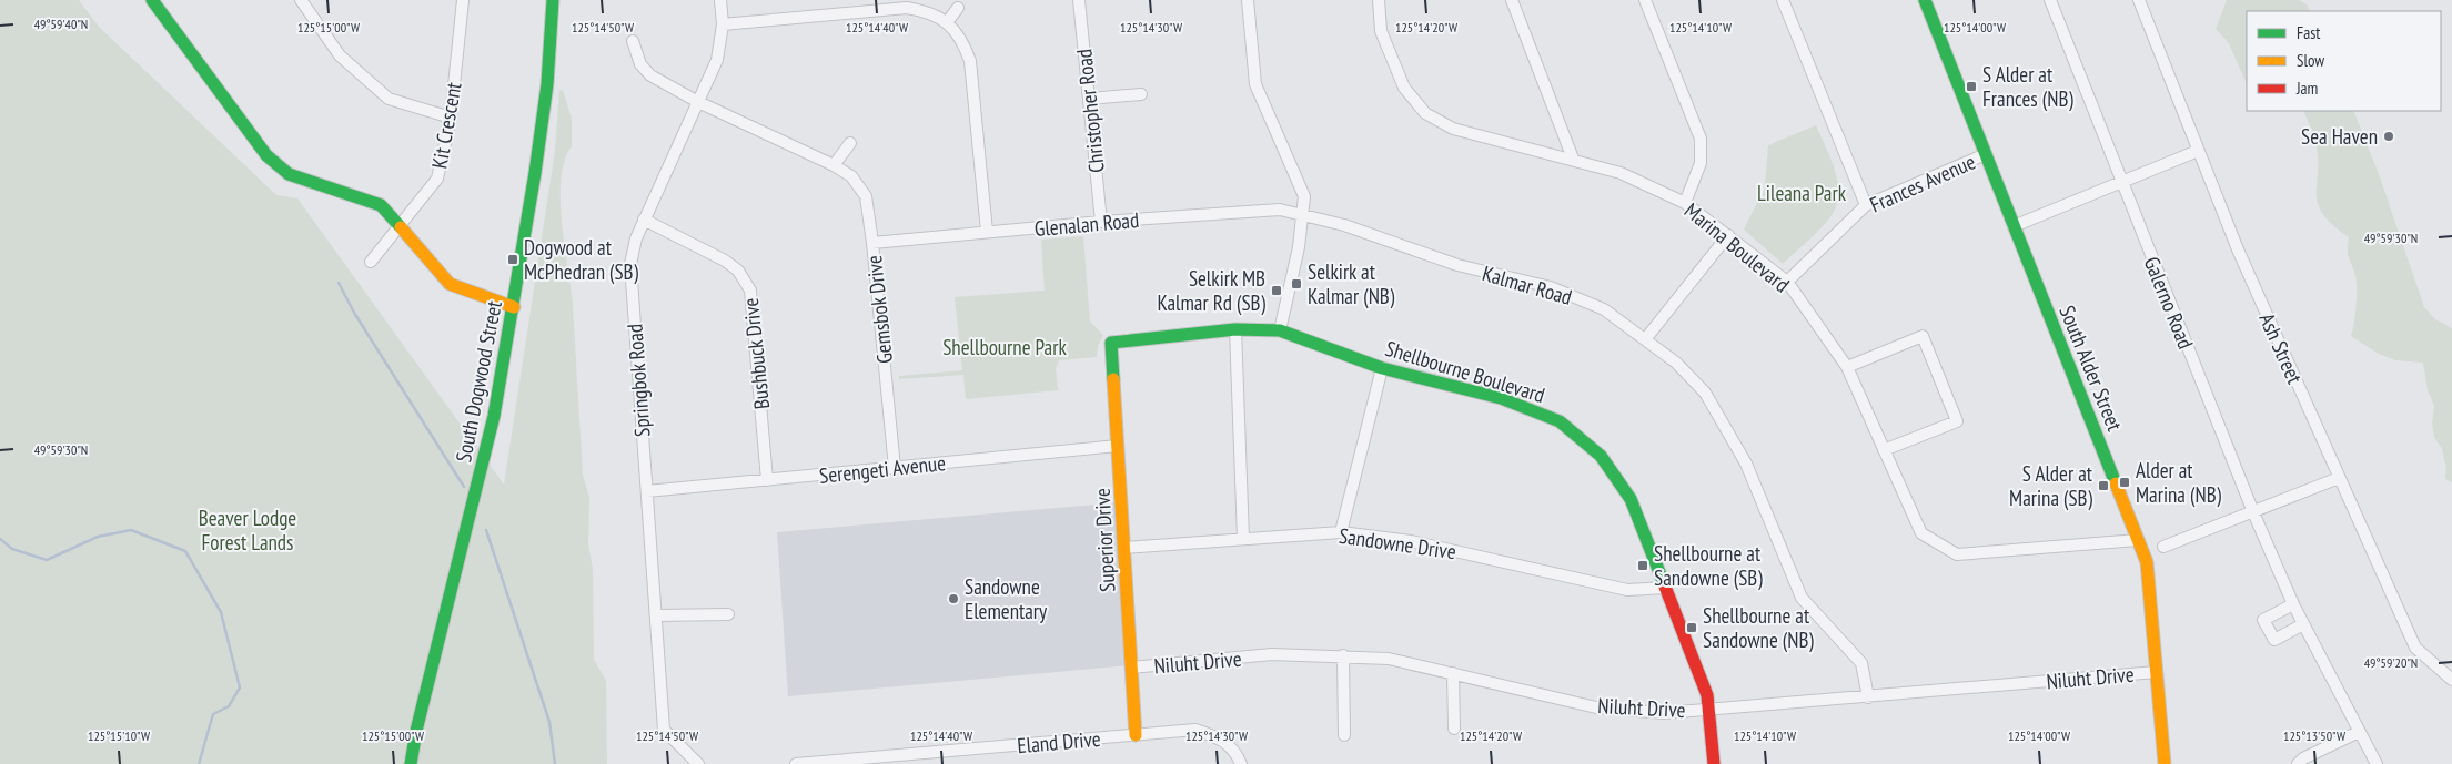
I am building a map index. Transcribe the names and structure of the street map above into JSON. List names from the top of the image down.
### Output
{
  "streets": {
    "street": [
      "Christopher Road",
      "Kit Crescent",
      "Frances Avenue",
      "Glenalan Road",
      "Marina Boulevard",
      "Kalmar Road",
      "Galerno Road",
      "Gemsbok Drive",
      "Ash Street",
      "Bushbuck Drive",
      "South Alder Street",
      "Shellbourne Boulevard",
      "Springbok Road",
      "South Dogwood Street",
      "Serengeti Avenue",
      "Superior Drive",
      "Sandowne Drive",
      "Niluht Drive",
      "Eland Drive"
    ]
  },
  "crossings": [
    ["Christopher Road", "Glenalan Road"],
    ["Frances Avenue", "Marina Boulevard"],
    ["Frances Avenue", "South Alder Street"],
    ["Glenalan Road", "Kalmar Road"],
    ["Glenalan Road", "Gemsbok Drive"],
    ["Marina Boulevard", "South Alder Street"],
    ["Kalmar Road", "Niluht Drive"],
    ["Gemsbok Drive", "Springbok Road"],
    ["Gemsbok Drive", "Serengeti Avenue"],
    ["Bushbuck Drive", "Springbok Road"],
    ["Bushbuck Drive", "Serengeti Avenue"],
    ["South Alder Street", "Niluht Drive"],
    ["Shellbourne Boulevard", "Superior Drive"],
    ["Shellbourne Boulevard", "Sandowne Drive"],
    ["Shellbourne Boulevard", "Niluht Drive"],
    ["Springbok Road", "Serengeti Avenue"],
    ["Serengeti Avenue", "Superior Drive"],
    ["Superior Drive", "Sandowne Drive"],
    ["Superior Drive", "Niluht Drive"],
    ["Superior Drive", "Eland Drive"]
  ],
  "parks": ["Lileana Park", "Shellbourne Park", "Beaver Lodge Forest Lands"],
  "places": {
    "transit": [
      "S Alder at Frances (NB)",
      "Dogwood at McPhedran (SB)",
      "Selkirk at Kalmar (NB)",
      "Selkirk MB Kalmar Rd (SB)",
      "Alder at Marina (NB)",
      "S Alder at Marina (SB)",
      "Shellbourne at Sandowne (SB)",
      "Shellbourne at Sandowne (NB)"
    ],
    "other": ["Sea Haven", "Sandowne Elementary"]
  },
  "legend": ["Fast", "Slow", "Jam"],
  "coordinates": [
    "49°59'40\"N",
    "125°15'00\"W",
    "125°14'50\"W",
    "125°14'40\"W",
    "125°14'30\"W",
    "125°14'20\"W",
    "125°14'10\"W",
    "125°14'00\"W",
    "49°59'30\"N",
    "49°59'20\"N",
    "125°15'10\"W",
    "125°13'50\"W"
  ]
}
